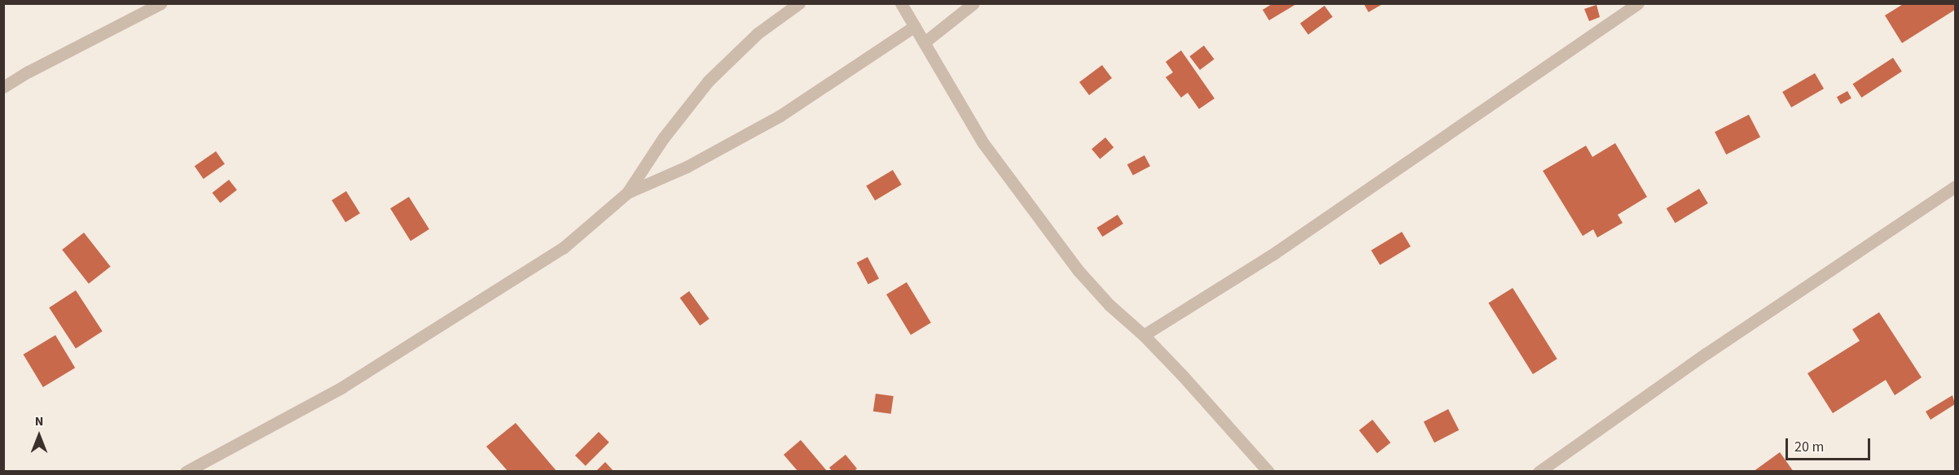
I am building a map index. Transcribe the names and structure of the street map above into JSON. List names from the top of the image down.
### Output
{
  "scale_bar": "20 m",
  "north": "top"
}
